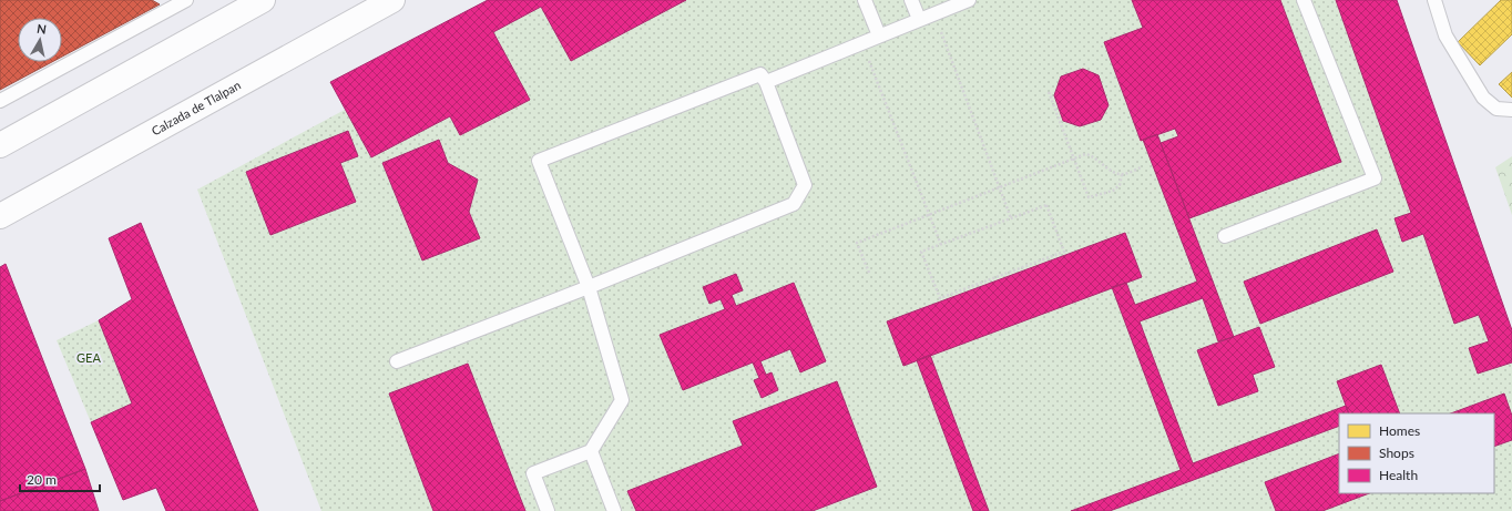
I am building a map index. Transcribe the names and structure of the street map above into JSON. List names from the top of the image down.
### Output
{
  "streets": {
    "main road": ["Calzada de Tlalpan"]
  },
  "parks": ["GEA"],
  "legend": ["Homes", "Shops", "Health"],
  "scale_bar": "20 m",
  "north": "top"
}
